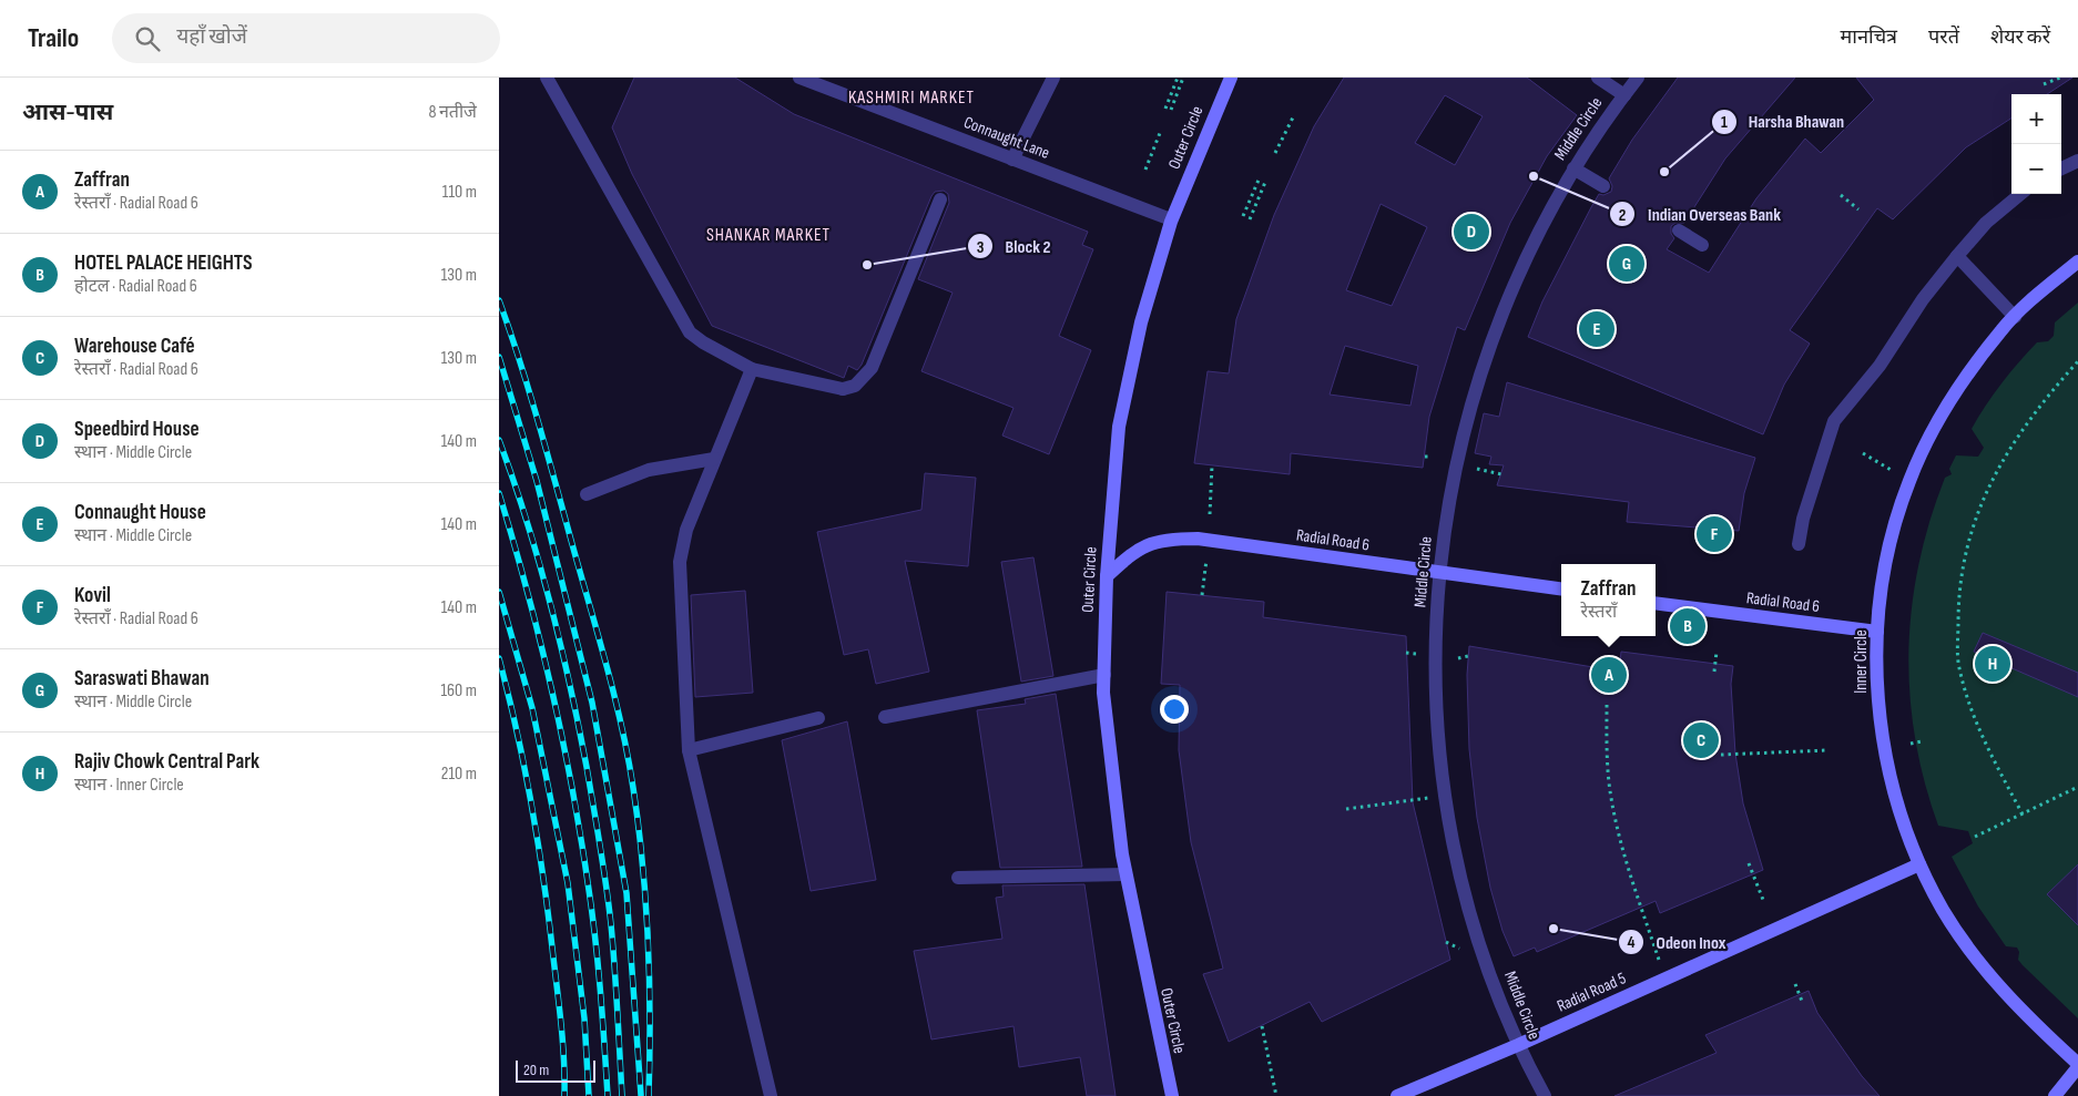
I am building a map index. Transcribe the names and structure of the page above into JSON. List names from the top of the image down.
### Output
{
  "streets": {
    "street": [
      "Middle Circle",
      "Connaught Lane",
      "Outer Circle",
      "Radial Road 6",
      "Inner Circle",
      "Radial Road 5"
    ]
  },
  "crossings": [
    ["Middle Circle", "Radial Road 6"],
    ["Middle Circle", "Radial Road 5"],
    ["Connaught Lane", "Outer Circle"],
    ["Outer Circle", "Radial Road 6"],
    ["Radial Road 6", "Inner Circle"],
    ["Inner Circle", "Radial Road 5"]
  ],
  "districts": ["KASHMIRI MARKET", "SHANKAR MARKET"],
  "places": [
    "Harsha Bhawan",
    "Indian Overseas Bank",
    "Block 2",
    "Odeon Inox"
  ],
  "scale_bar": "20 m",
  "page": {
    "header": "Trailo",
    "search": "यहाँ खोजें",
    "nav": ["मानचित्र", "परतें", "शेयर करें"],
    "heading": ["आस-पास", "8 नतीजे"],
    "map_buttons": ["+", "−"],
    "list": [
      {
        "mark": "A",
        "name": "Zaffran",
        "note": "रेस्तराँ · Radial Road 6",
        "value": "110 m"
      },
      {
        "mark": "B",
        "name": "HOTEL PALACE HEIGHTS",
        "note": "होटल · Radial Road 6",
        "value": "130 m"
      },
      {
        "mark": "C",
        "name": "Warehouse Café",
        "note": "रेस्तराँ · Radial Road 6",
        "value": "130 m"
      },
      {
        "mark": "D",
        "name": "Speedbird House",
        "note": "स्थान · Middle Circle",
        "value": "140 m"
      },
      {
        "mark": "E",
        "name": "Connaught House",
        "note": "स्थान · Middle Circle",
        "value": "140 m"
      },
      {
        "mark": "F",
        "name": "Kovil",
        "note": "रेस्तराँ · Radial Road 6",
        "value": "140 m"
      },
      {
        "mark": "G",
        "name": "Saraswati Bhawan",
        "note": "स्थान · Middle Circle",
        "value": "160 m"
      },
      {
        "mark": "H",
        "name": "Rajiv Chowk Central Park",
        "note": "स्थान · Inner Circle",
        "value": "210 m"
      }
    ],
    "pins": [
      "D",
      "G",
      "E",
      "F",
      "B",
      "H",
      "A",
      "C"
    ],
    "popup": ["Zaffran", "रेस्तराँ"],
    "scale": "20 m"
  }
}
